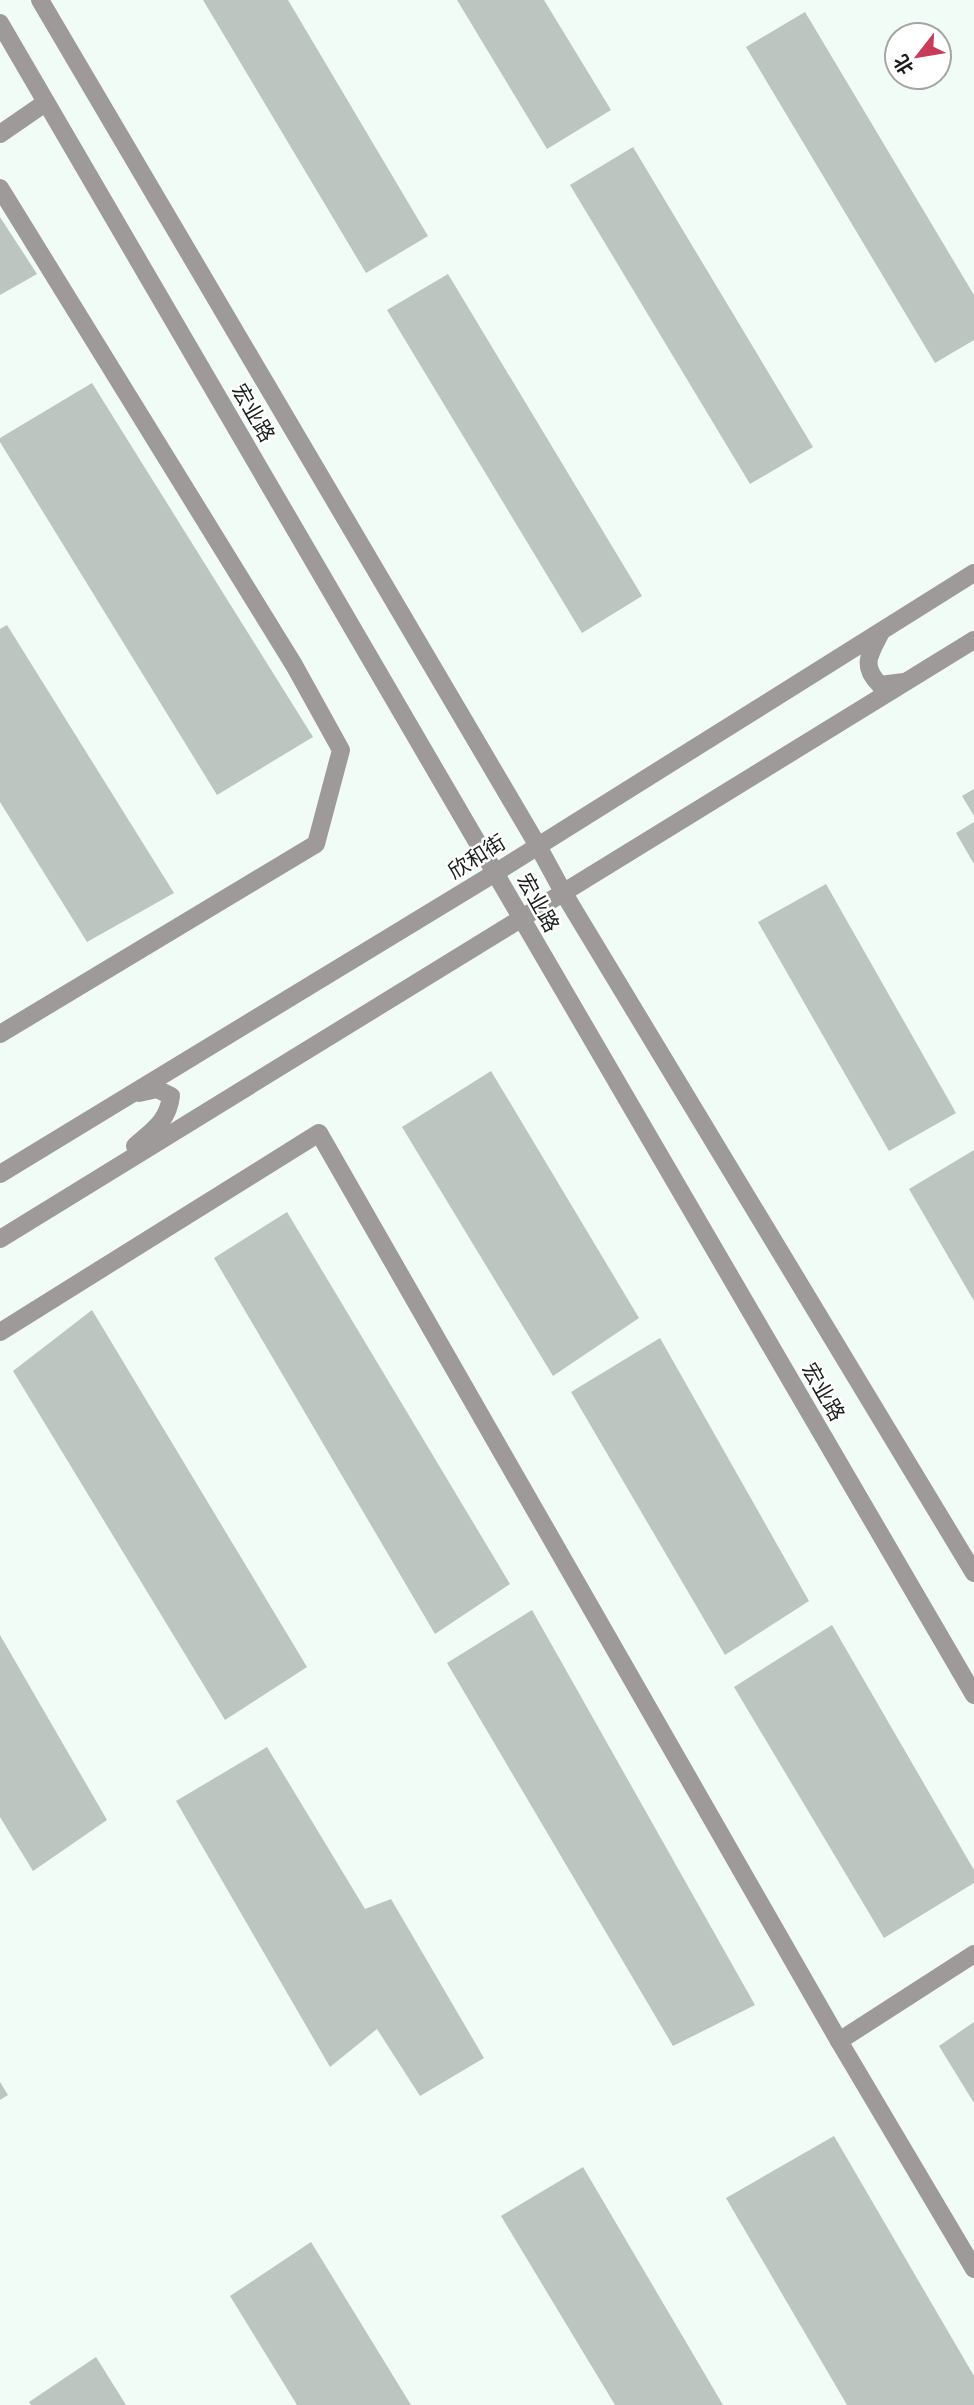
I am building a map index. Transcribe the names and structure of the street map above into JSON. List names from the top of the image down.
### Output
{
  "streets": {
    "street": ["宏业路", "欣和街"]
  },
  "crossings": [
    ["宏业路", "欣和街"]
  ],
  "north": "bottom left"
}
